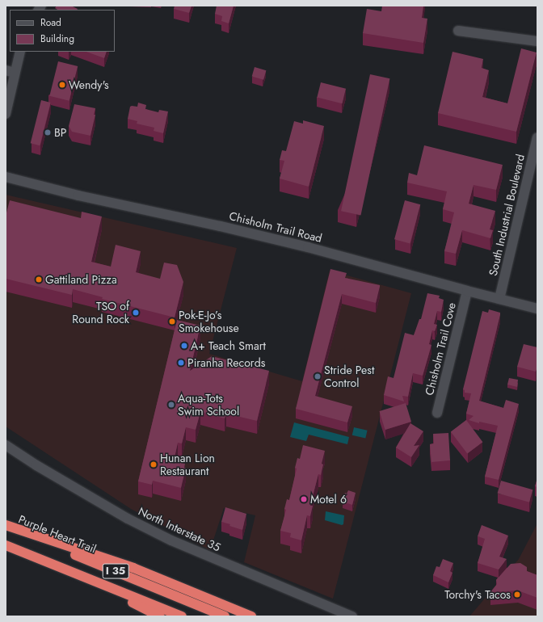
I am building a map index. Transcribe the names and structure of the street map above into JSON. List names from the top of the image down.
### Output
{
  "streets": {
    "highway": ["Purple Heart Trail", "I 35"],
    "street": [
      "South Industrial Boulevard",
      "Chisholm Trail Road",
      "Chisholm Trail Cove",
      "North Interstate 35"
    ]
  },
  "crossings": [
    ["South Industrial Boulevard", "Chisholm Trail Road"],
    ["Chisholm Trail Road", "Chisholm Trail Cove"]
  ],
  "places": [
    "Wendy's",
    "BP",
    "Gattiland Pizza",
    "TSO of Round Rock",
    "Pok-E-Jo’s Smokehouse",
    "A+ Teach Smart",
    "Piranha Records",
    "Stride Pest Control",
    "Aqua-Tots Swim School",
    "Hunan Lion Restaurant",
    "Motel 6",
    "Torchy's Tacos"
  ],
  "legend": ["Road", "Building"]
}
